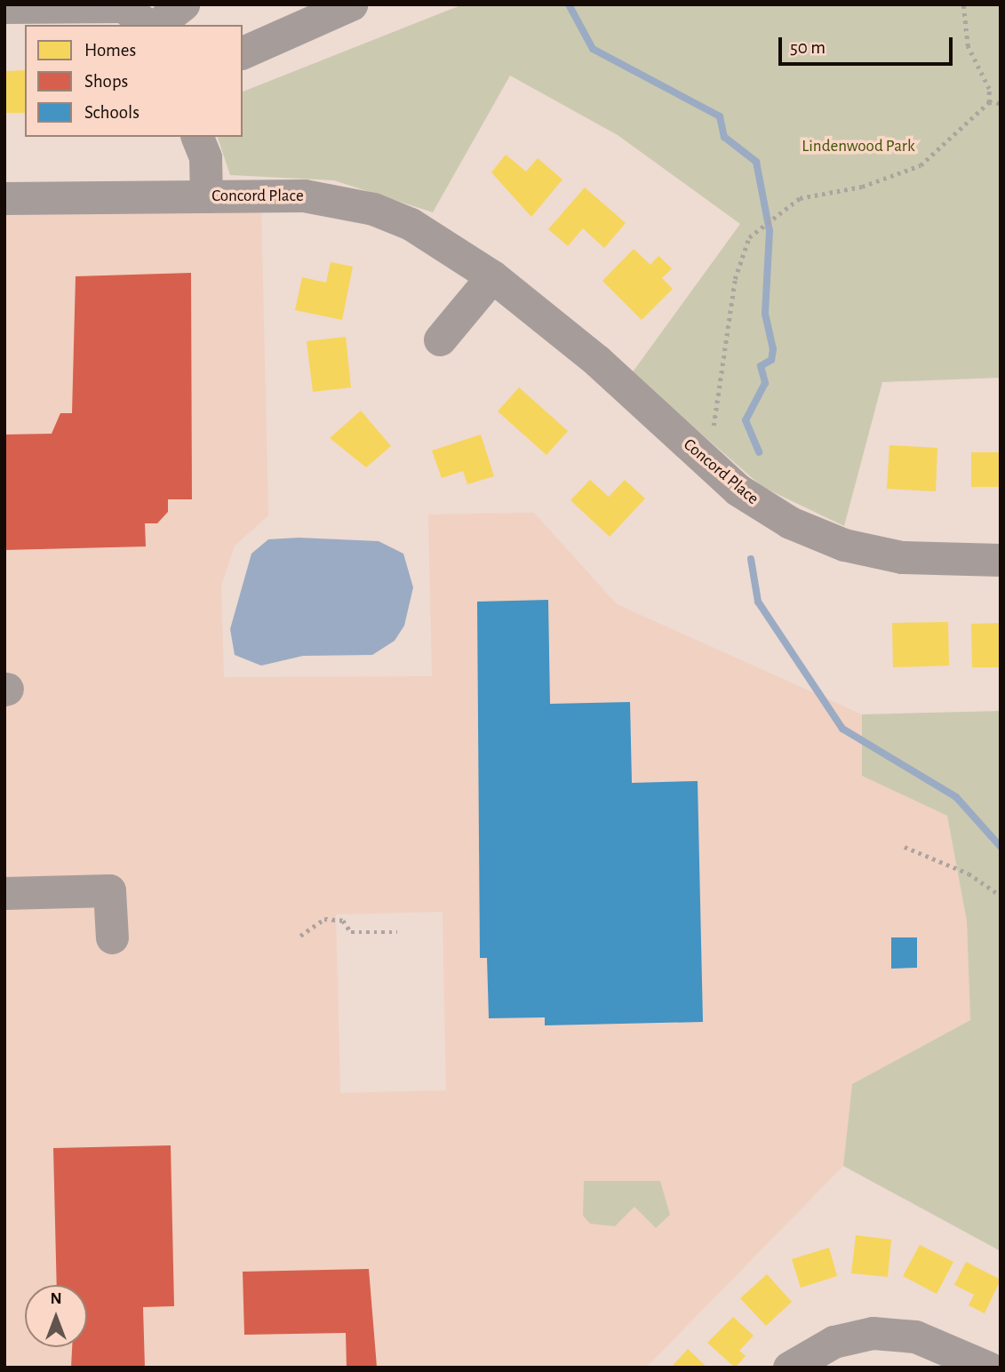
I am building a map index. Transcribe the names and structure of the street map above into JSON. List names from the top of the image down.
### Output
{
  "streets": {
    "street": ["Concord Place"]
  },
  "parks": ["Lindenwood Park"],
  "legend": ["Homes", "Shops", "Schools"],
  "scale_bar": "50 m",
  "north": "top"
}
